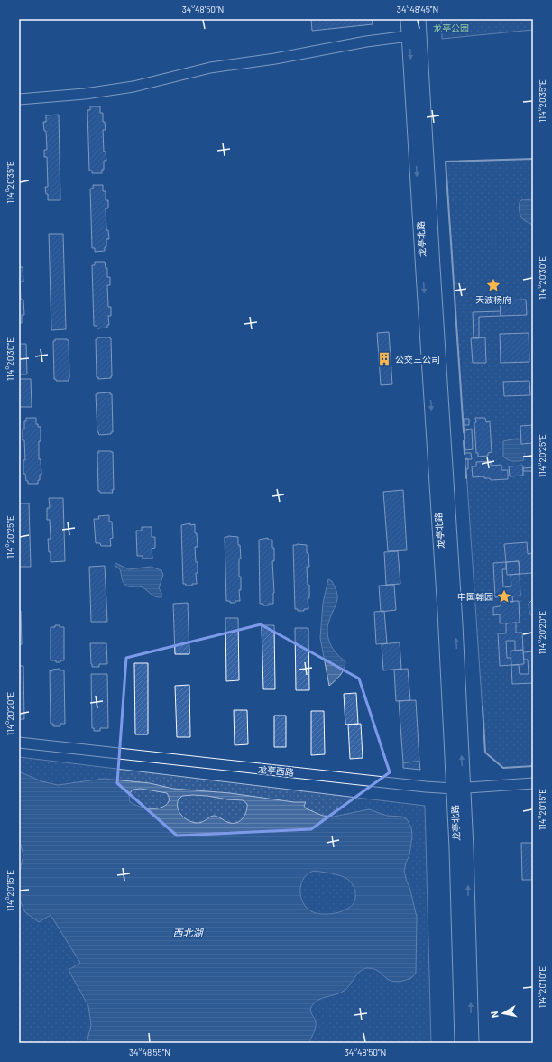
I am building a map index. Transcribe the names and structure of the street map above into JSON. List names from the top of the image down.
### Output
{
  "streets": {
    "main road": ["龙亭北路"],
    "street": ["龙亭西路"]
  },
  "crossings": [
    ["龙亭北路", "龙亭西路"]
  ],
  "water": ["西北湖"],
  "parks": ["龙亭公园"],
  "places": {
    "place": ["天波杨府", "中国翰园"],
    "building": ["公交三公司"]
  },
  "north": "left",
  "coordinates": [
    "34°48'50\"N",
    "34°48'45\"N",
    "114°20'35\"E",
    "114°20'30\"E",
    "114°20'25\"E",
    "114°20'20\"E",
    "114°20'15\"E",
    "114°20'10\"E",
    "34°48'55\"N"
  ]
}
